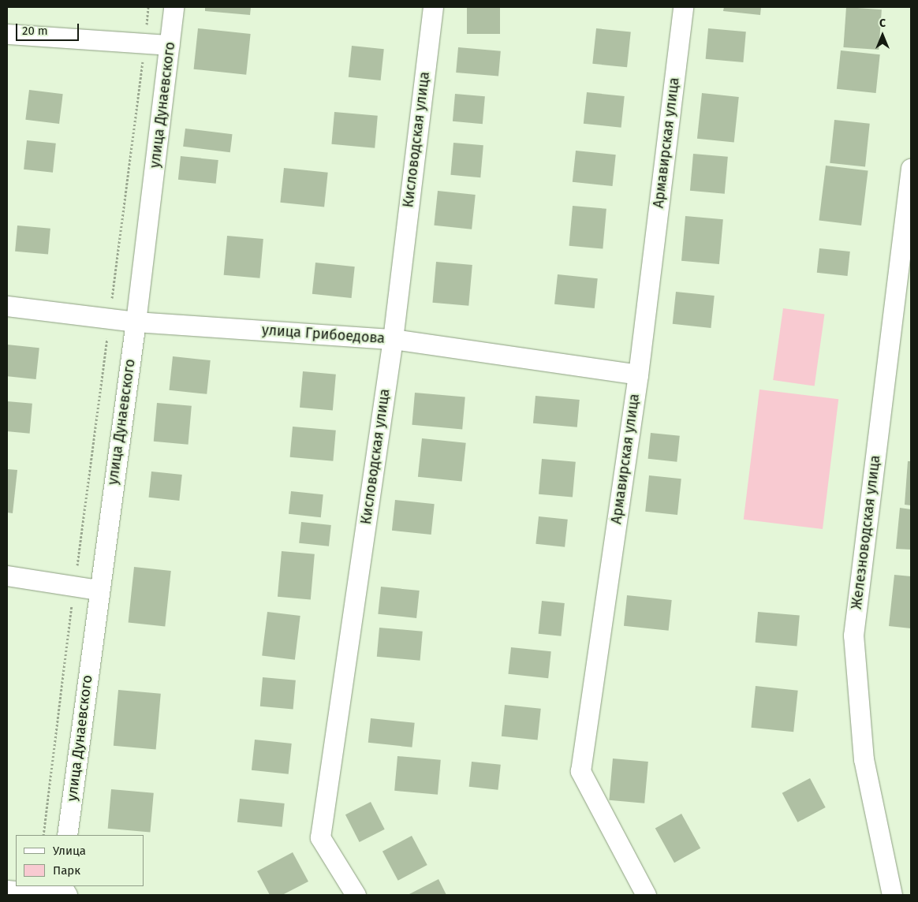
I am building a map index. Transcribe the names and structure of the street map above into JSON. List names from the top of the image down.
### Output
{
  "streets": {
    "street": [
      "улица Дунаевского",
      "Кисловодская улица",
      "Армавирская улица",
      "улица Грибоедова",
      "Железноводская улица"
    ]
  },
  "crossings": [
    ["улица Дунаевского", "улица Грибоедова"],
    ["Кисловодская улица", "улица Грибоедова"],
    ["Армавирская улица", "улица Грибоедова"]
  ],
  "legend": ["Улица", "Парк"],
  "scale_bar": "20 m",
  "north": "top"
}
